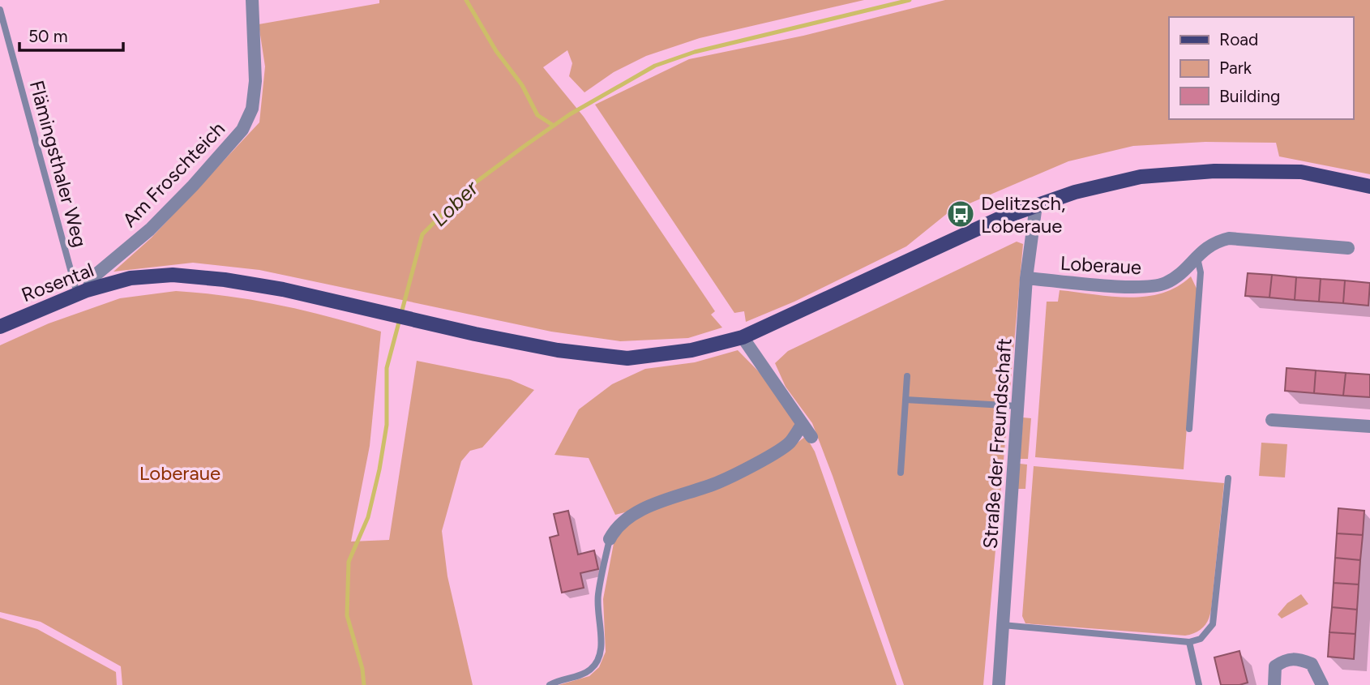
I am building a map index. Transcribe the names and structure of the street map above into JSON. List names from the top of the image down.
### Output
{
  "streets": {
    "main road": ["Rosental"],
    "street": ["Am Froschteich", "Loberaue", "Straße der Freundschaft"],
    "lane": ["Flämingsthaler Weg"]
  },
  "crossings": [
    ["Flämingsthaler Weg", "Am Froschteich"],
    ["Flämingsthaler Weg", "Rosental"],
    ["Am Froschteich", "Rosental"],
    ["Loberaue", "Straße der Freundschaft"],
    ["Rosental", "Straße der Freundschaft"]
  ],
  "water": ["Lober"],
  "parks": ["Loberaue"],
  "places": {
    "bus stop": ["Delitzsch, Loberaue"]
  },
  "legend": ["Road", "Park", "Building"],
  "scale_bar": "50 m"
}
